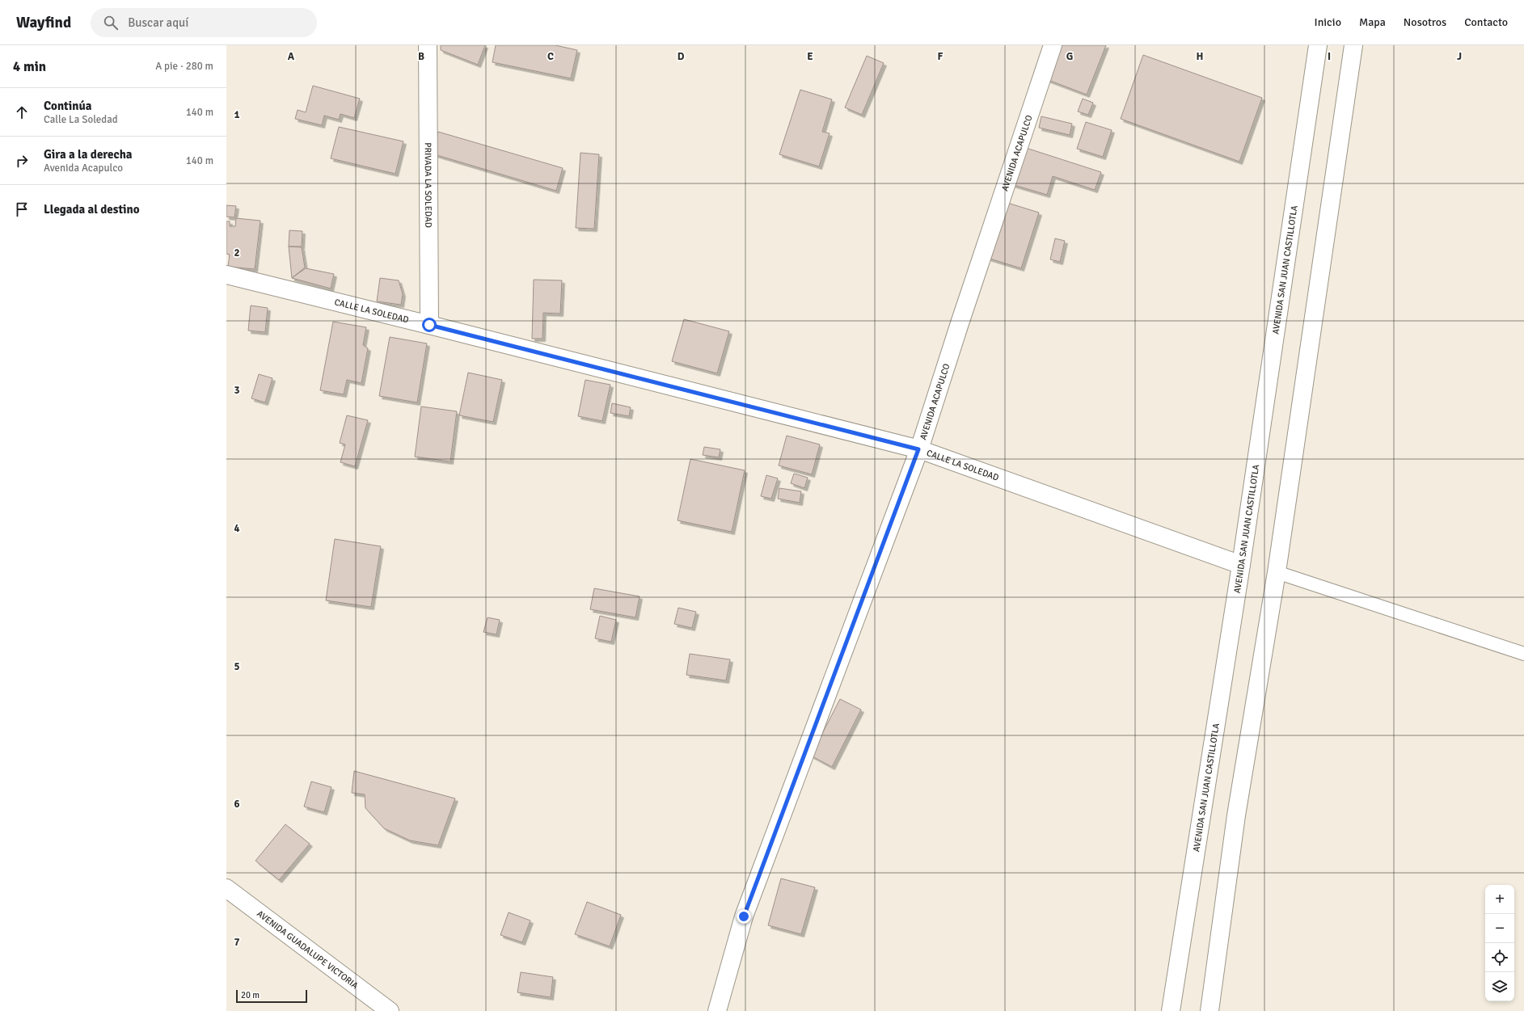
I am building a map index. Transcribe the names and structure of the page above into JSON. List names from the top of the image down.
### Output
{
  "streets": {
    "street": [
      "AVENIDA ACAPULCO",
      "PRIVADA LA SOLEDAD",
      "AVENIDA SAN JUAN CASTILLOTLA",
      "CALLE LA SOLEDAD",
      "AVENIDA GUADALUPE VICTORIA"
    ]
  },
  "crossings": [
    ["AVENIDA ACAPULCO", "CALLE LA SOLEDAD"],
    ["PRIVADA LA SOLEDAD", "CALLE LA SOLEDAD"],
    ["AVENIDA SAN JUAN CASTILLOTLA", "CALLE LA SOLEDAD"]
  ],
  "scale_bar": "20 m",
  "page": {
    "header": "Wayfind",
    "search": "Buscar aquí",
    "nav": [
      "Inicio",
      "Mapa",
      "Nosotros",
      "Contacto"
    ],
    "heading": ["4 min", "A pie · 280 m"],
    "list": [
      ["Continúa", "Calle La Soledad", "140 m"],
      ["Gira a la derecha", "Avenida Acapulco", "140 m"],
      "Llegada al destino"
    ],
    "map_buttons": ["+", "−"],
    "scale": "20 m"
  },
  "grid": {
    "columns": [
      "A",
      "B",
      "C",
      "D",
      "E",
      "F",
      "G",
      "H",
      "I",
      "J"
    ],
    "rows": [
      "1",
      "2",
      "3",
      "4",
      "5",
      "6",
      "7"
    ]
  }
}
